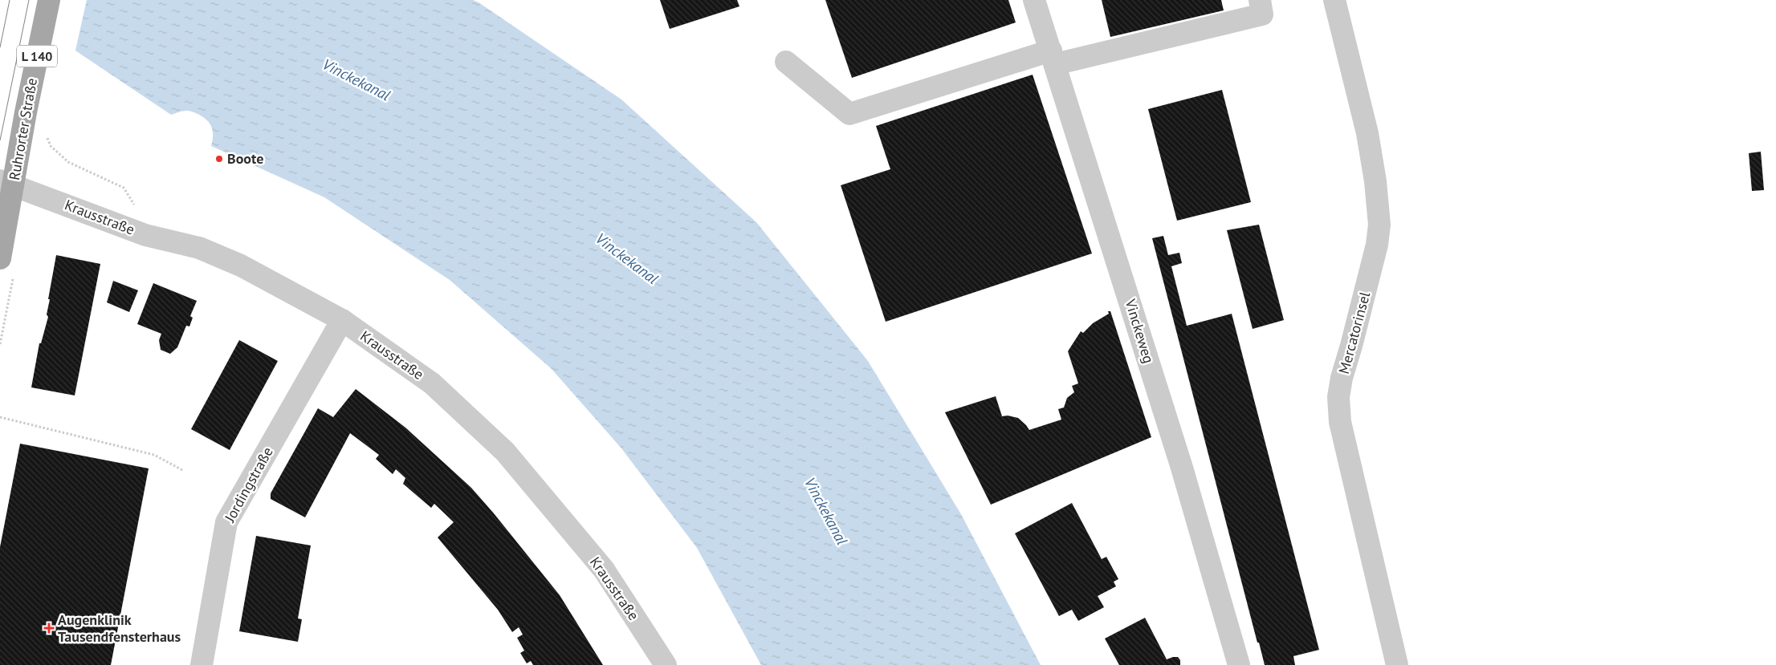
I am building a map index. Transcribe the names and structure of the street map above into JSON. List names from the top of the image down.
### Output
{
  "streets": {
    "main road": ["L 140", "Ruhrorter Straße"],
    "street": [
      "Krausstraße",
      "Vinckeweg",
      "Mercatorinsel",
      "Jordingstraße"
    ]
  },
  "crossings": [
    ["Ruhrorter Straße", "Krausstraße"],
    ["Krausstraße", "Jordingstraße"]
  ],
  "water": ["Vinckekanal"],
  "places": {
    "other": ["Boote"],
    "health": ["Augenklinik Tausendfensterhaus"]
  }
}
